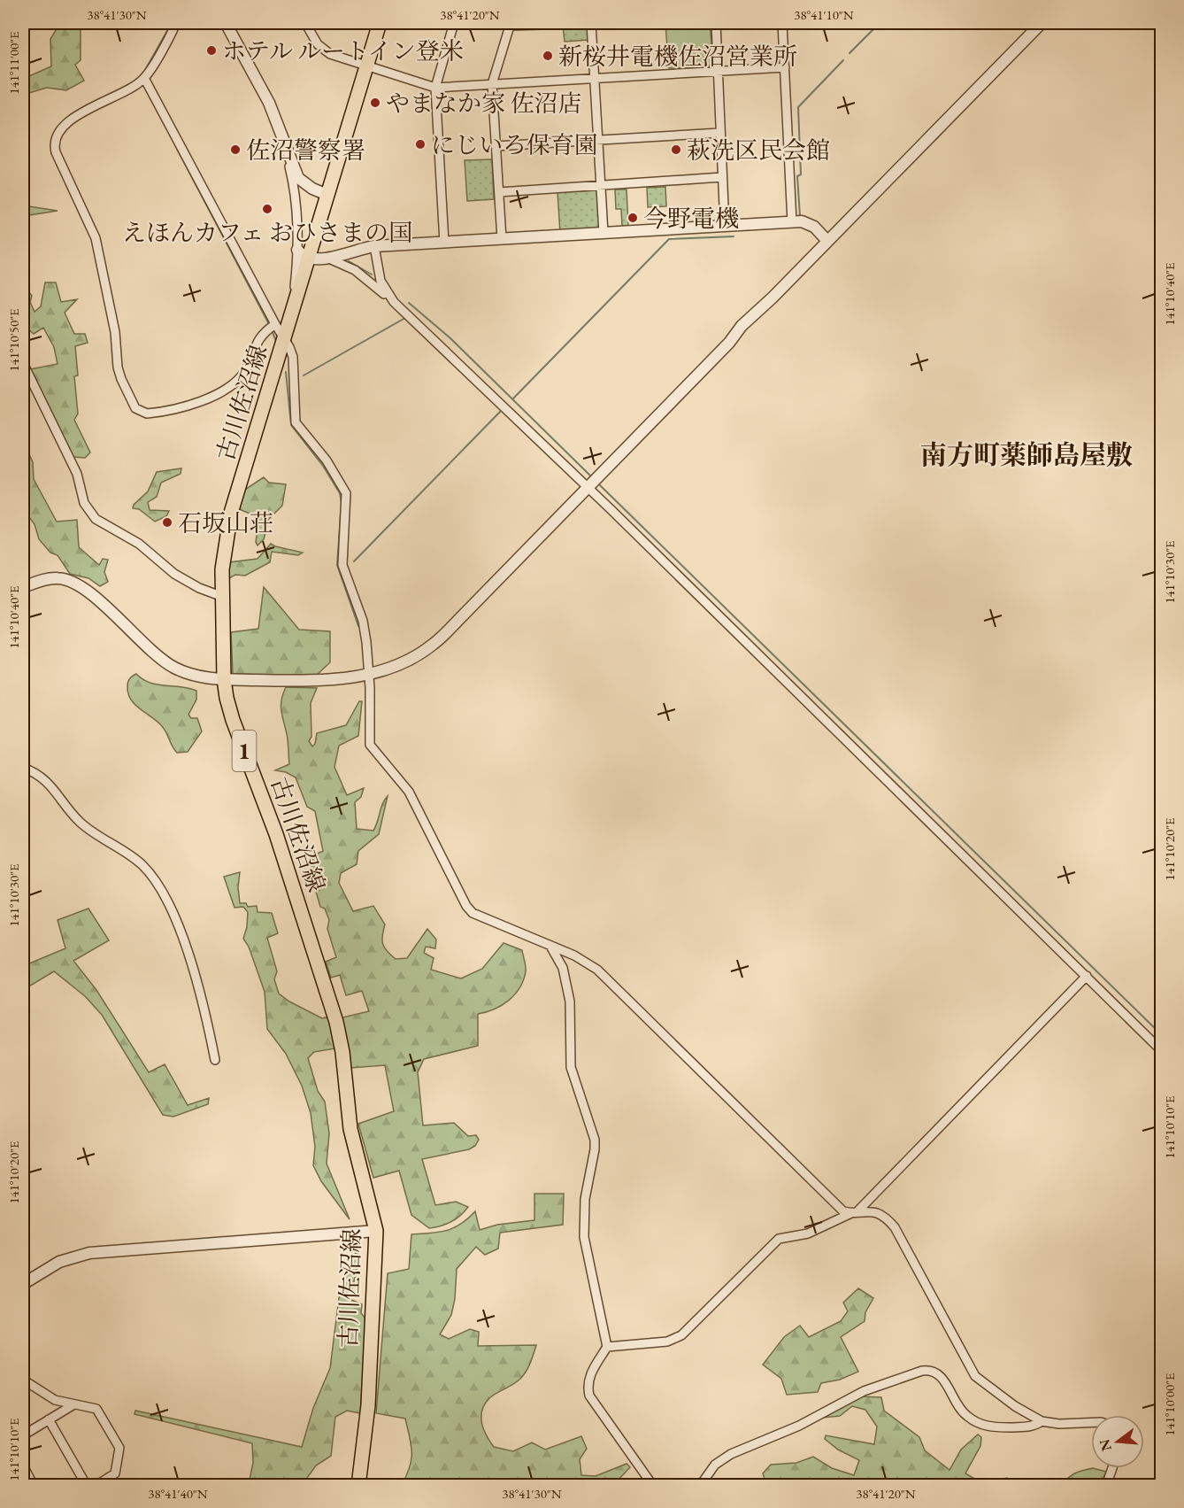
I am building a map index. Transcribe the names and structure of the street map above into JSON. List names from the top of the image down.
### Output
{
  "streets": {
    "main road": ["古川佐沼線", "1"]
  },
  "districts": ["南方町薬師島屋敷"],
  "places": [
    "ホテル ルートイン登米",
    "新桜井電機佐沼営業所",
    "やまなか家 佐沼店",
    "にじいろ保育園",
    "佐沼警察署",
    "萩洗区民会館",
    "えほんカフェ おひさまの国",
    "今野電機",
    "石坂山荘"
  ],
  "north": "left",
  "coordinates": [
    "38°41'30\"N",
    "38°41'20\"N",
    "38°41'10\"N",
    "141°11'00\"E",
    "141°10'40\"E",
    "141°10'50\"E",
    "141°10'30\"E",
    "141°10'20\"E",
    "141°10'10\"E",
    "141°10'00\"E",
    "38°41'40\"N"
  ]
}
